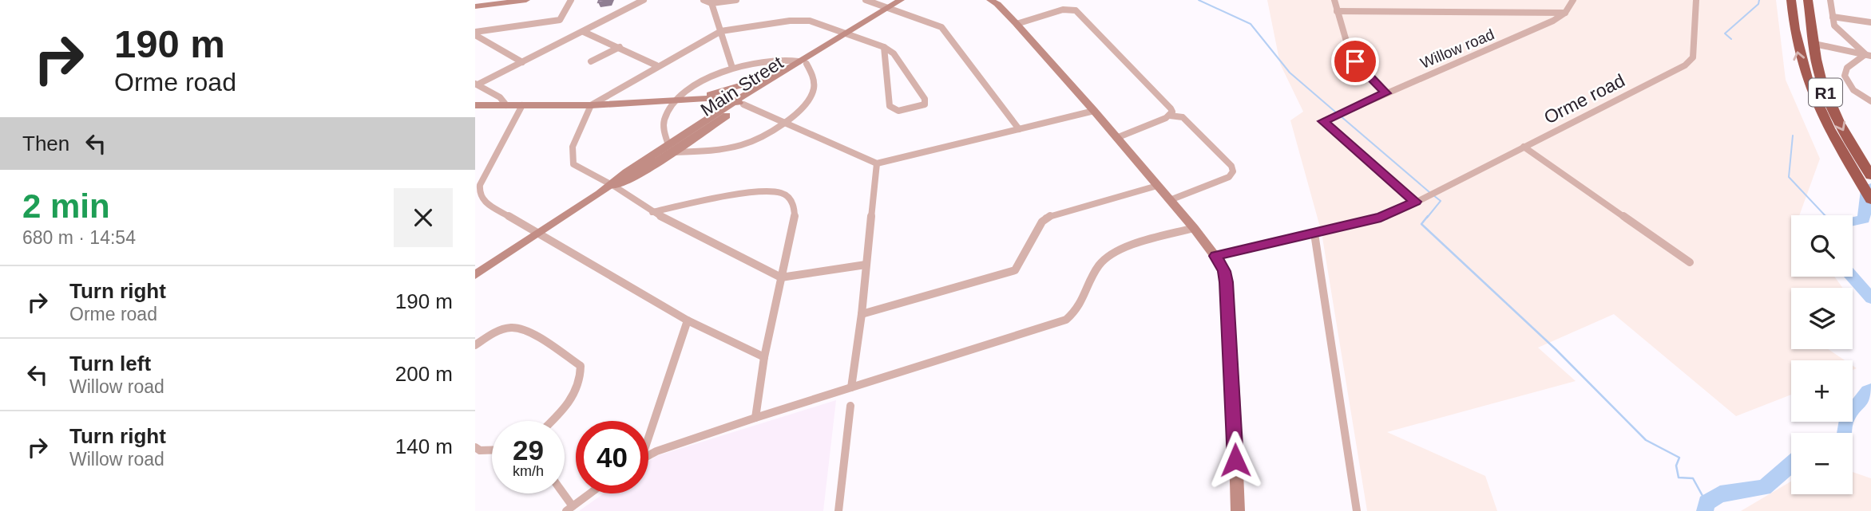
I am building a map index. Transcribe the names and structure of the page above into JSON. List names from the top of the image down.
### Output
{
  "streets": {
    "highway": ["R1"],
    "street": ["Willow road", "Main Street", "Orme road"]
  },
  "crossings": [
    ["Willow road", "Orme road"]
  ],
  "page": {
    "turn": ["190 m", "Orme road"],
    "then": "Then",
    "heading": ["2 min", "680 m · 14:54"],
    "map_buttons": ["+", "−"],
    "list": [
      {
        "name": "Turn right",
        "note": "Orme road",
        "value": "190 m"
      },
      {
        "name": "Turn left",
        "note": "Willow road",
        "value": "200 m"
      },
      {
        "name": "Turn right",
        "note": "Willow road",
        "value": "140 m"
      }
    ],
    "speed": "29 km/h",
    "limit": "40"
  }
}
